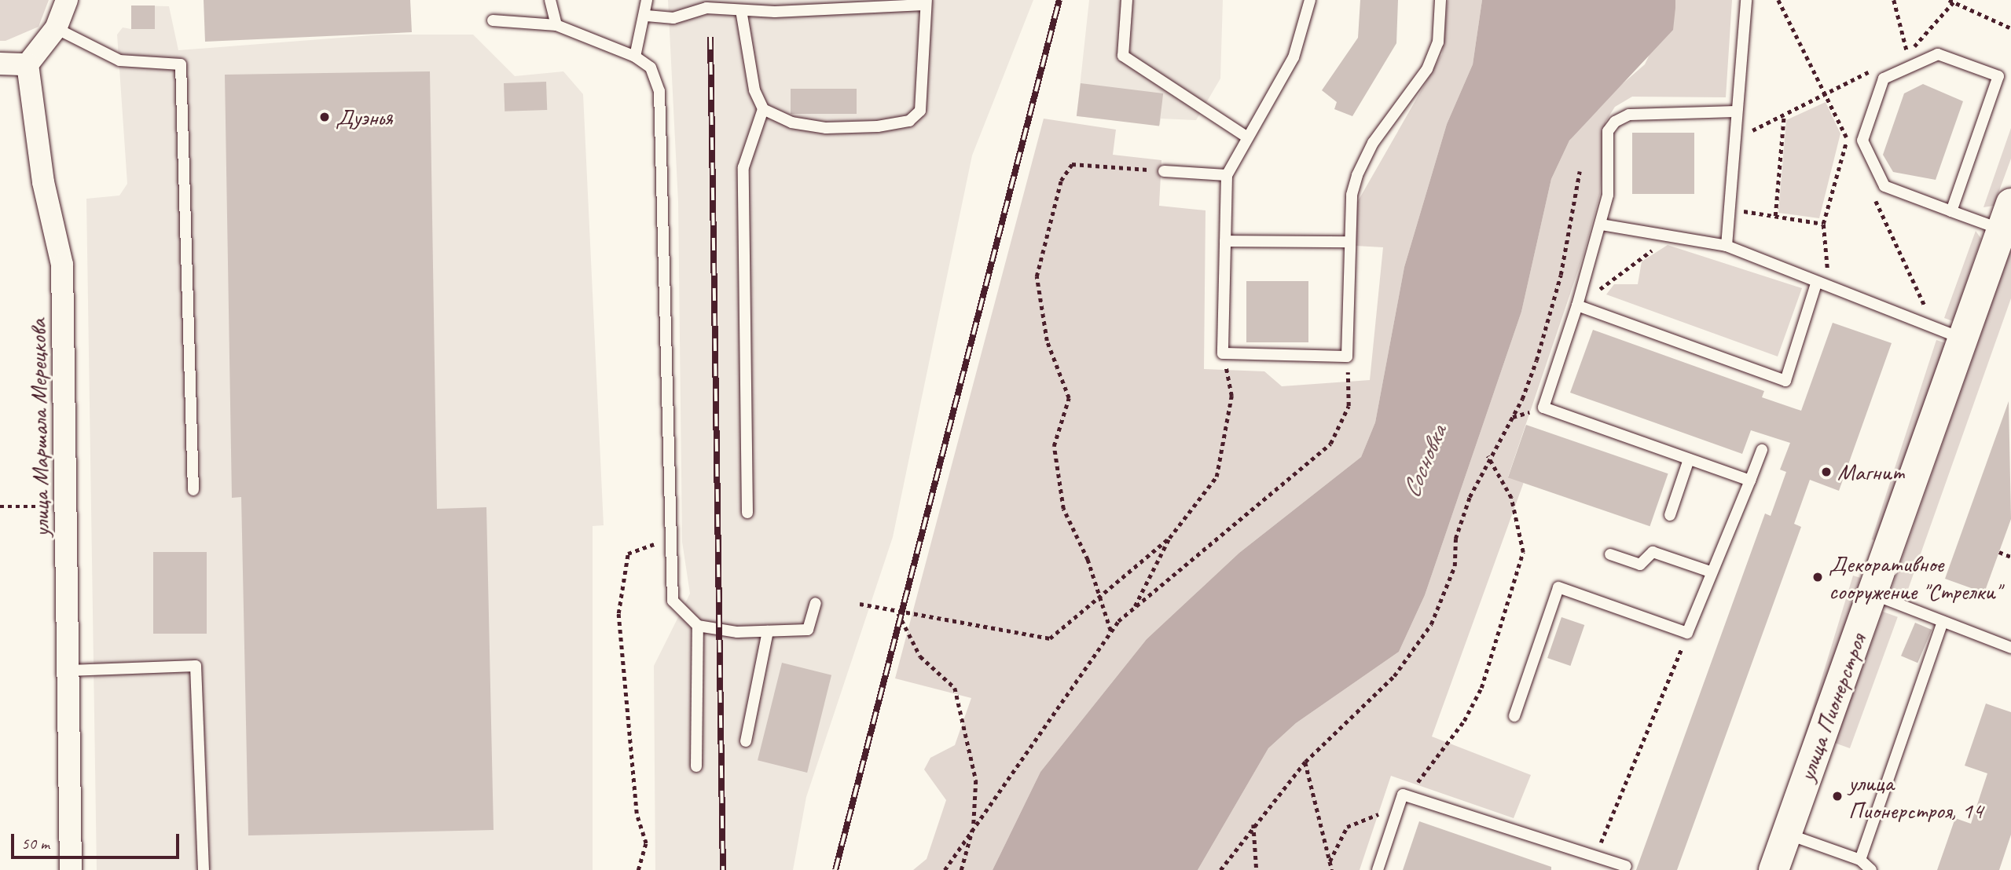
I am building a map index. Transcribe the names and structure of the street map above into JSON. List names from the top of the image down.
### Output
{
  "streets": {
    "street": ["улица Маршала Мерецкова", "улица Пионерстроя"]
  },
  "water": ["Сосновка"],
  "places": [
    "Дуэнья",
    "Магнит",
    "Декоративное сооружение \"Стрелки\"",
    "улица Пионерстроя, 14"
  ],
  "scale_bar": "50 m"
}
